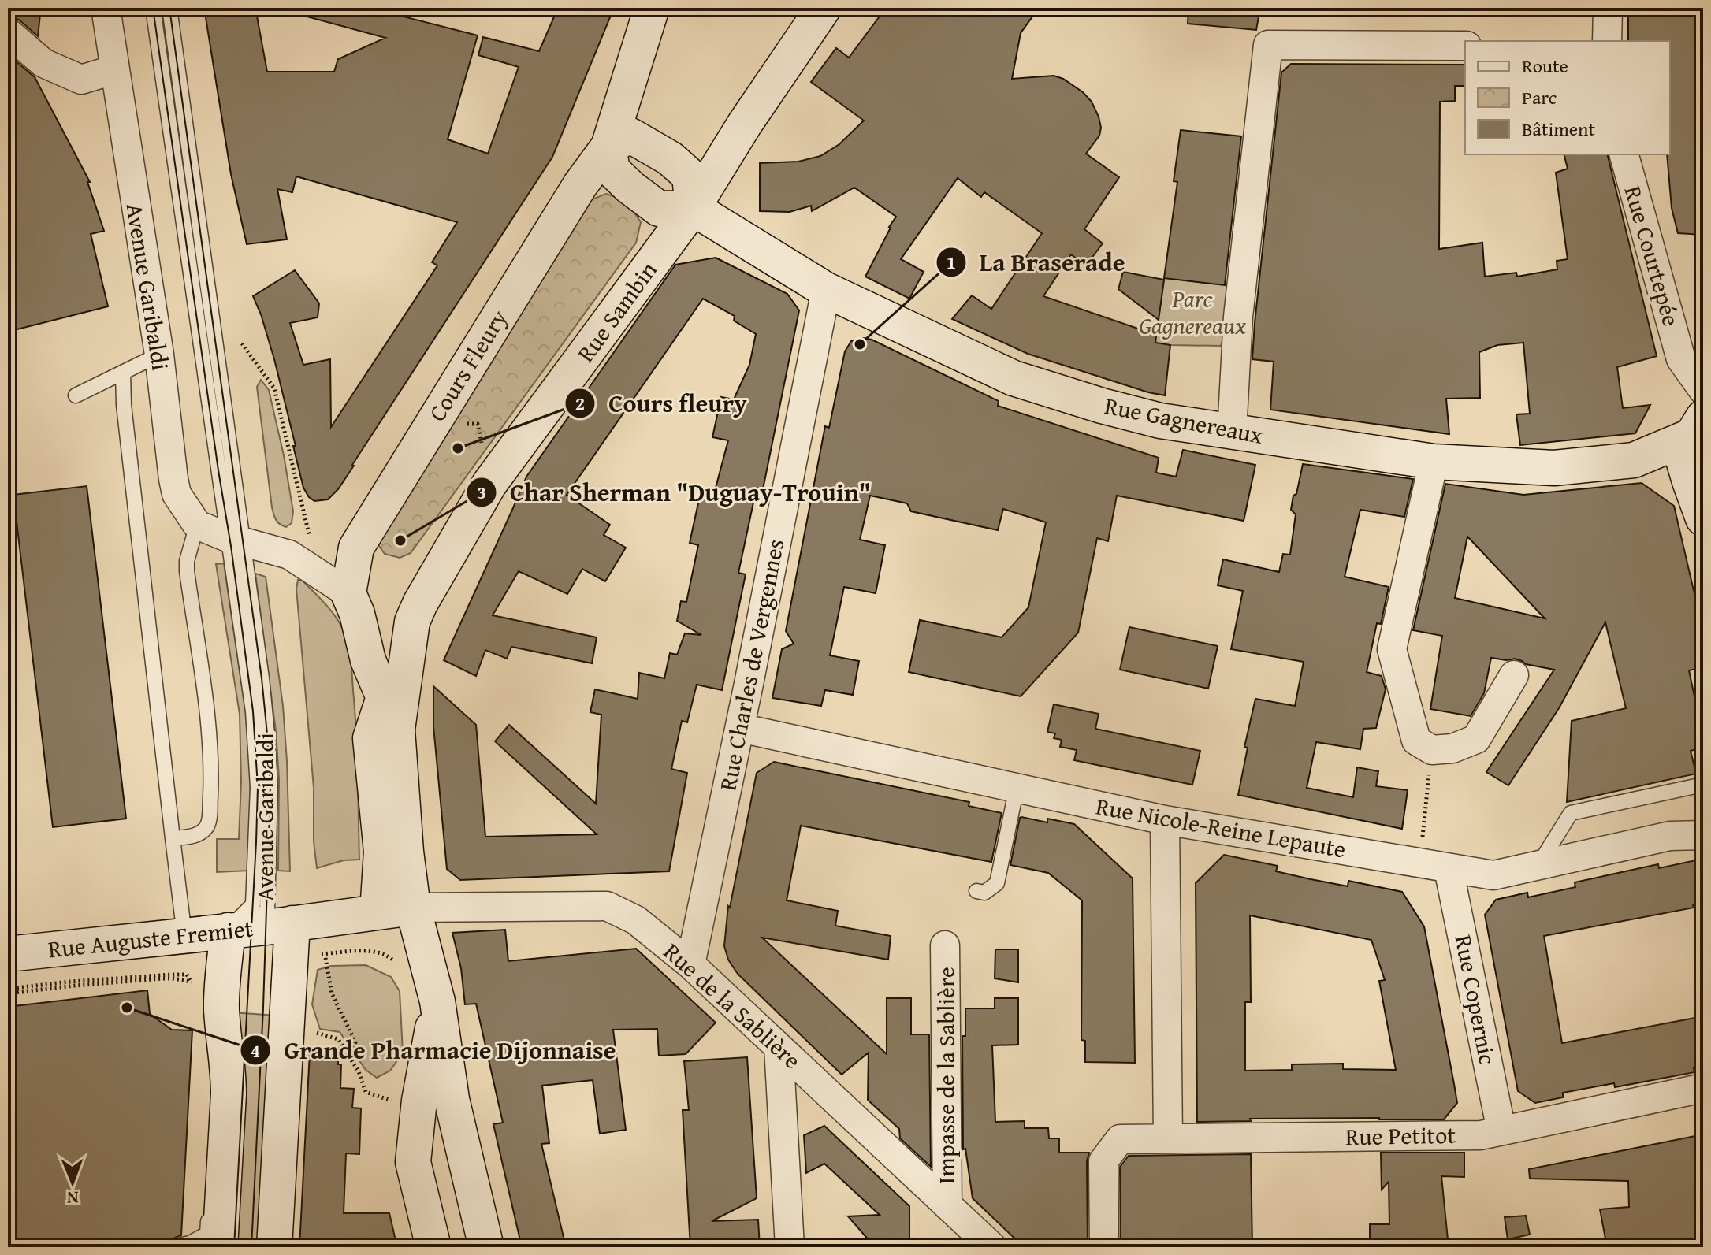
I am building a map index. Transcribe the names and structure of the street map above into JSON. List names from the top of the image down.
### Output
{
  "streets": {
    "main road": [
      "Rue Sambin",
      "Cours Fleury",
      "Rue Gagnereaux",
      "Rue Auguste Fremiet"
    ],
    "street": [
      "Rue Courtepée",
      "Avenue Garibaldi",
      "Rue Charles de Vergennes",
      "Rue Nicole-Reine Lepaute",
      "Rue Copernic",
      "Rue de la Sablière",
      "Impasse de la Sablière",
      "Rue Petitot"
    ]
  },
  "crossings": [
    ["Avenue Garibaldi", "Rue Auguste Fremiet"],
    ["Rue Sambin", "Cours Fleury"],
    ["Rue Sambin", "Rue Gagnereaux"],
    ["Rue Gagnereaux", "Rue Charles de Vergennes"],
    ["Rue Charles de Vergennes", "Rue Nicole-Reine Lepaute"],
    ["Rue Charles de Vergennes", "Rue de la Sablière"],
    ["Rue Nicole-Reine Lepaute", "Rue Copernic"],
    ["Rue Auguste Fremiet", "Rue de la Sablière"],
    ["Rue Copernic", "Rue Petitot"],
    ["Rue de la Sablière", "Impasse de la Sablière"]
  ],
  "parks": ["Parc Gagnereaux"],
  "places": [
    "La Braserade",
    "Cours fleury",
    "Char Sherman \"Duguay-Trouin\"",
    "Grande Pharmacie Dijonnaise"
  ],
  "legend": ["Route", "Parc", "Bâtiment"],
  "north": "bottom"
}
